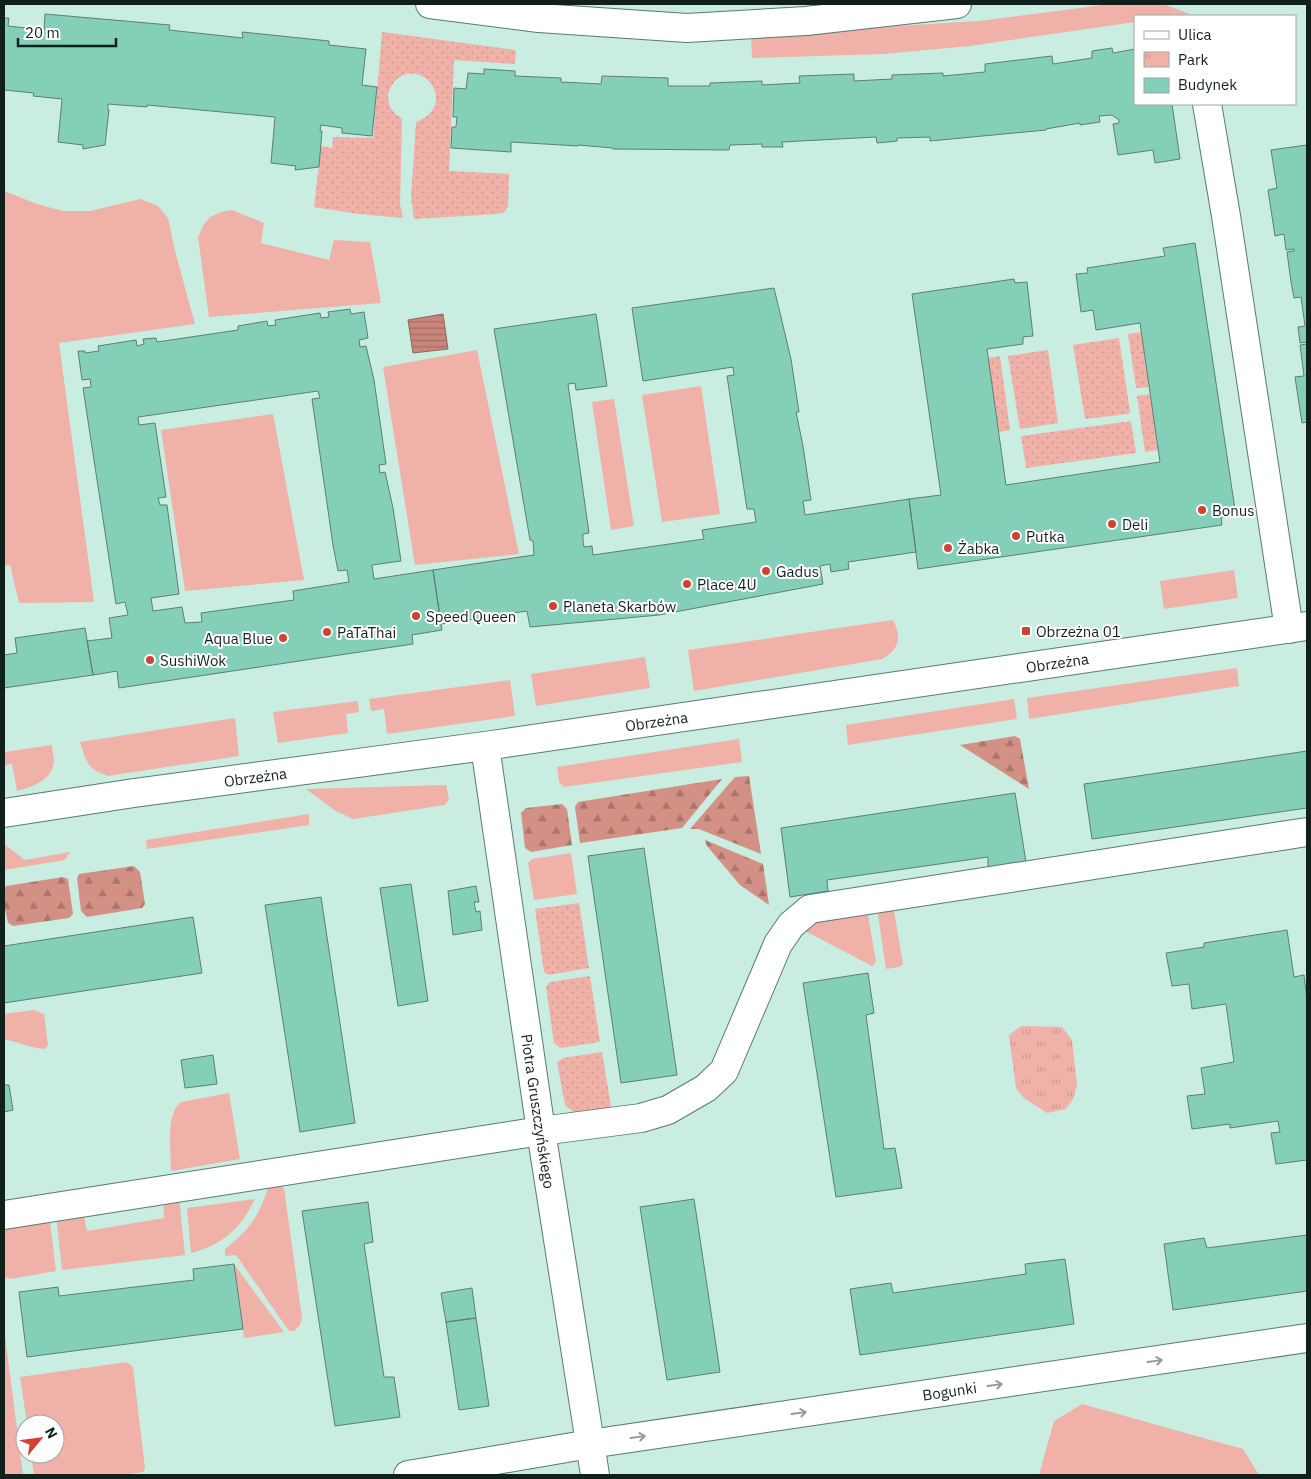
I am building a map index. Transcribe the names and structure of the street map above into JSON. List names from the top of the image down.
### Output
{
  "streets": {
    "street": ["Obrzeżna", "Piotra Gruszczyńskiego", "Bogunki"]
  },
  "crossings": [
    ["Obrzeżna", "Piotra Gruszczyńskiego"],
    ["Piotra Gruszczyńskiego", "Bogunki"]
  ],
  "one_way": ["Bogunki"],
  "places": {
    "other": [
      "Bonus",
      "Deli",
      "Putka",
      "Żabka",
      "Gadus",
      "Place 4U",
      "Planeta Skarbów",
      "Speed Queen",
      "PaTaThai",
      "Aqua Blue",
      "SushiWok"
    ],
    "transit": ["Obrzeżna 01"]
  },
  "legend": ["Ulica", "Park", "Budynek"],
  "scale_bar": "20 m",
  "north": "top right"
}
